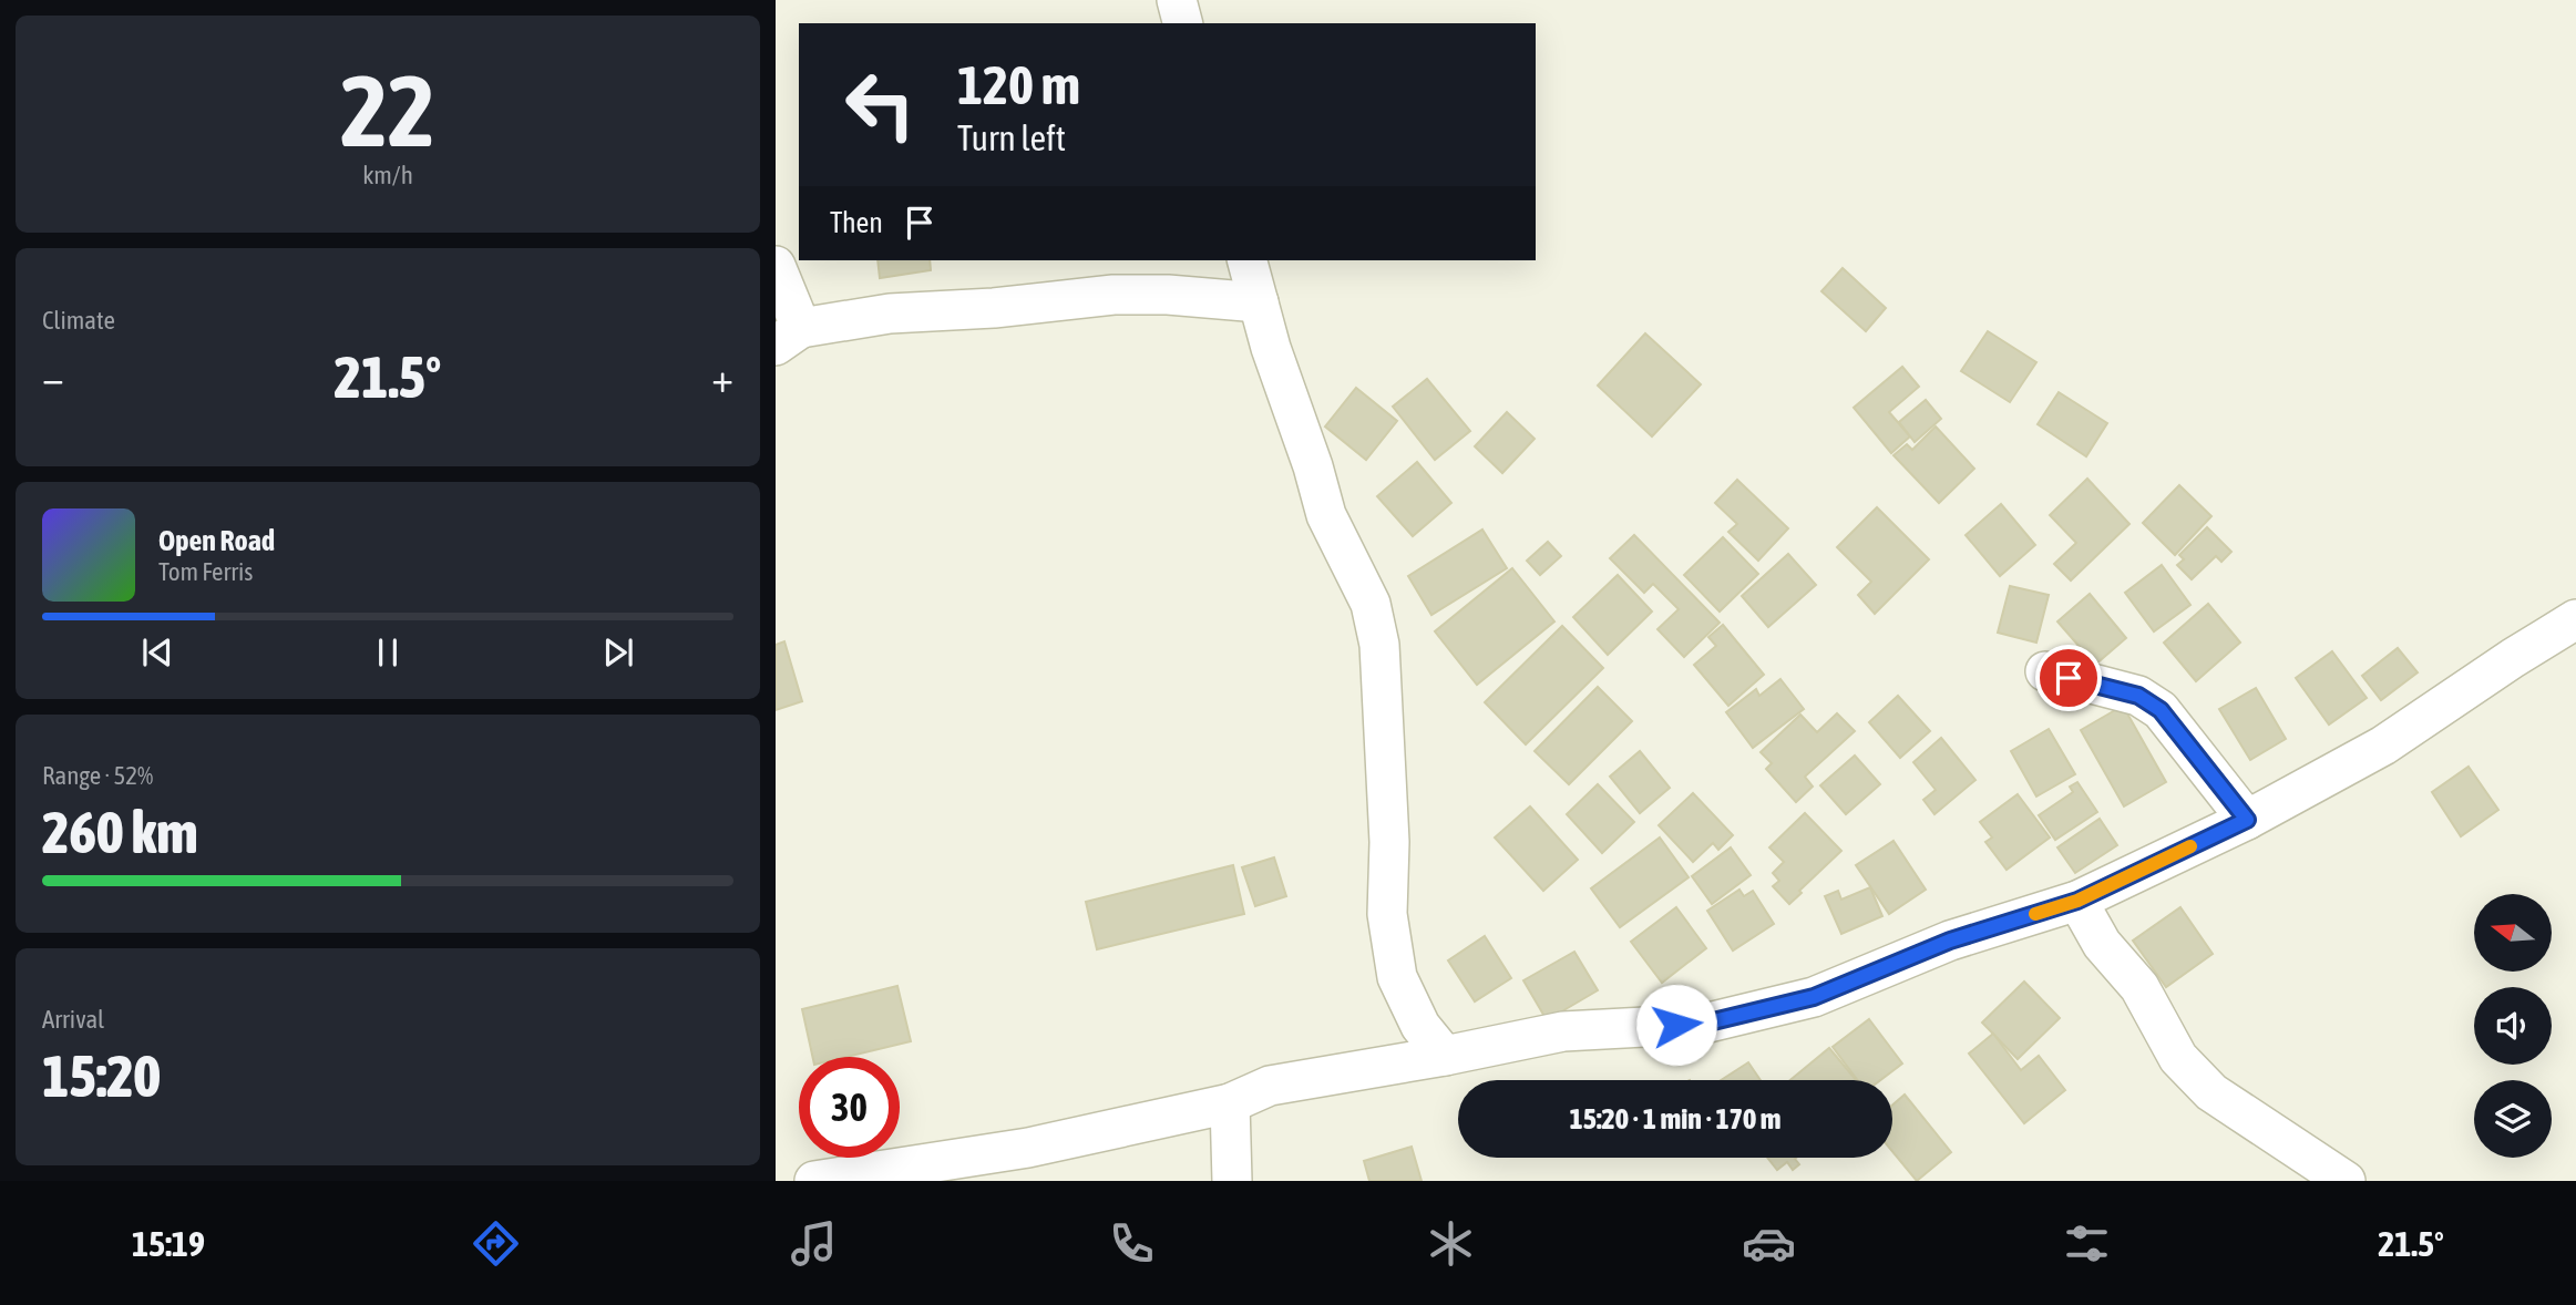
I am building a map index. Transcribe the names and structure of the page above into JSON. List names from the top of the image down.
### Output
{
  "north": "left",
  "page": {
    "tile": [
      ["22", "km/h"],
      "Climate",
      ["Range · 52%", "260 km"],
      ["Arrival", "15:20"]
    ],
    "turn": ["120 m", "Turn left"],
    "then": "Then",
    "heat": ["−", "21.5°", "+"],
    "song": ["Open Road", "Tom Ferris"],
    "limit": "30",
    "trip": "15:20 · 1 min · 170 m",
    "tabs": ["15:19", "21.5°"]
  }
}
